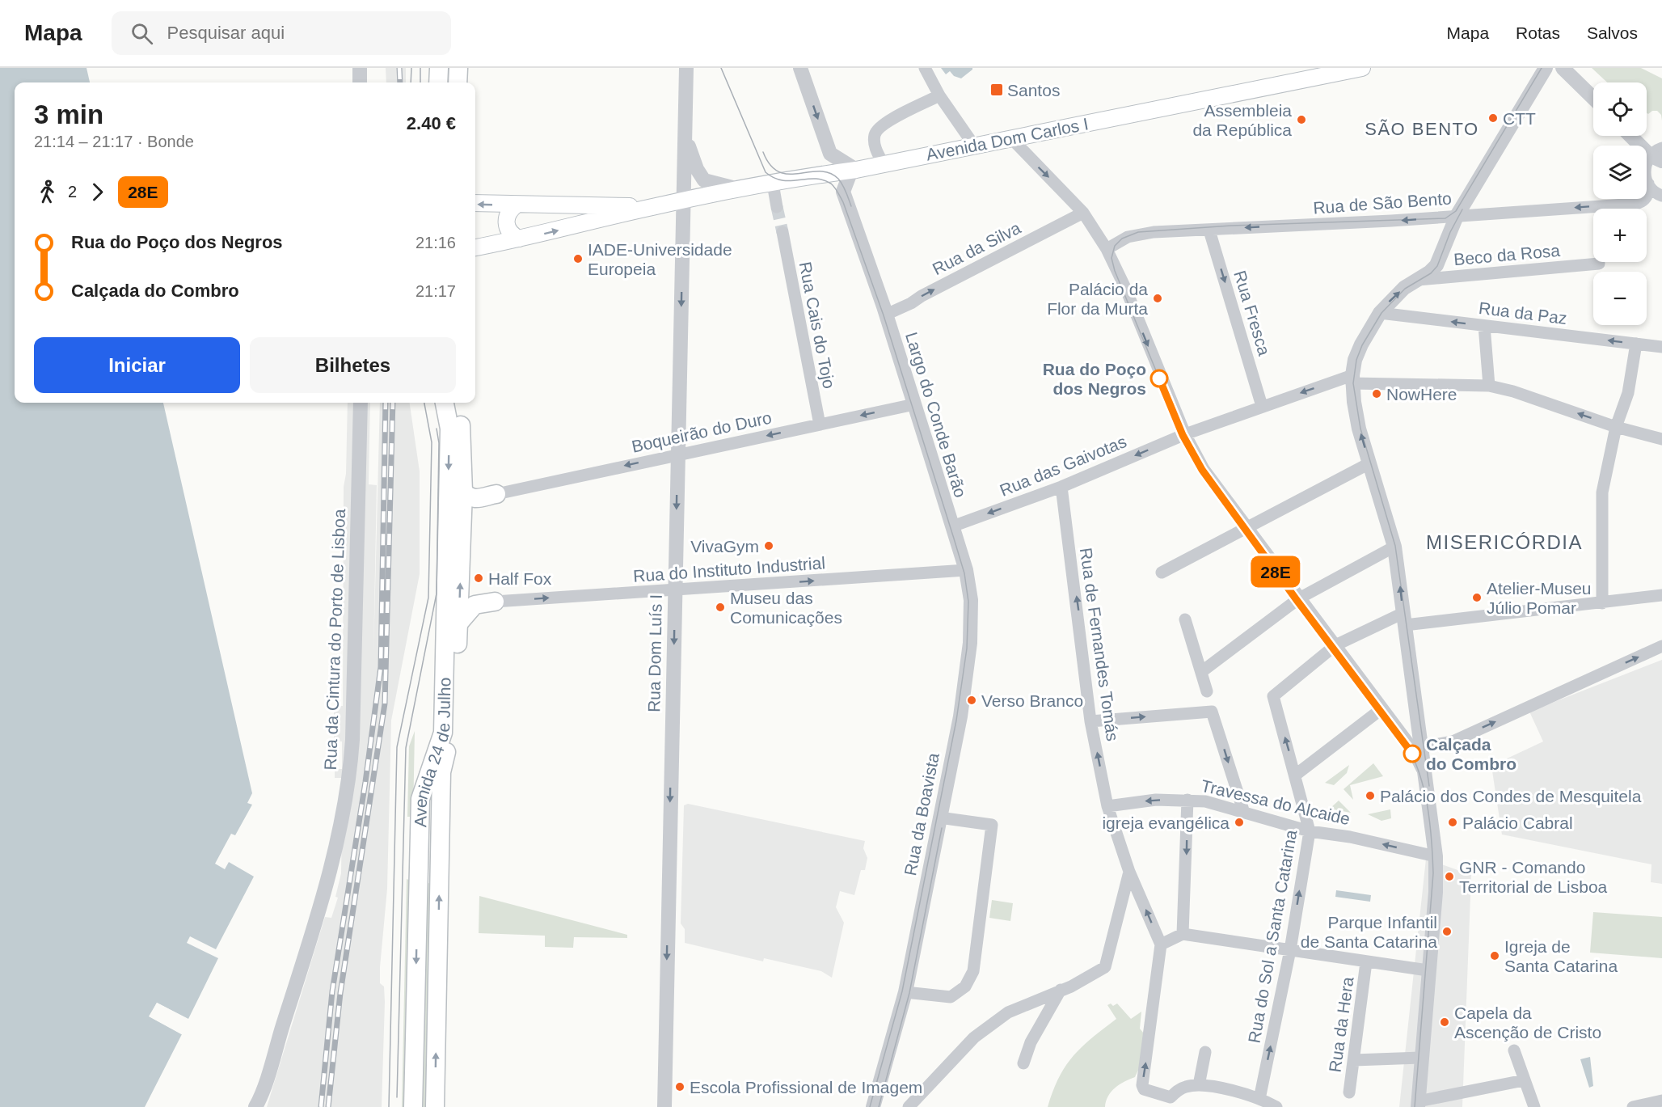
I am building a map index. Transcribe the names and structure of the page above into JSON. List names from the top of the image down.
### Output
{
  "streets": {
    "main road": ["Avenida Dom Carlos I", "Avenida 24 de Julho"],
    "street": [
      "Rua de São Bento",
      "Rua da Silva",
      "Beco da Rosa",
      "Rua Fresca",
      "Rua da Paz",
      "Rua Cais do Tojo",
      "Largo do Conde Barão",
      "Boqueirão do Duro",
      "Rua das Gaivotas",
      "Rua do Instituto Industrial",
      "Rua da Cintura do Porto de Lisboa",
      "Rua de Fernandes Tomás",
      "Rua Dom Luís I",
      "Travessa do Alcaide",
      "Rua da Boavista",
      "Rua do Sol a Santa Catarina",
      "Rua da Hera"
    ]
  },
  "crossings": [
    ["Avenida Dom Carlos I", "Largo do Conde Barão"],
    ["Avenida Dom Carlos I", "Rua Dom Luís I"],
    ["Rua de São Bento", "Rua Fresca"],
    ["Rua da Silva", "Largo do Conde Barão"],
    ["Rua Fresca", "Rua das Gaivotas"],
    ["Rua Cais do Tojo", "Boqueirão do Duro"],
    ["Largo do Conde Barão", "Boqueirão do Duro"],
    ["Largo do Conde Barão", "Rua das Gaivotas"],
    ["Largo do Conde Barão", "Rua da Boavista"],
    ["Boqueirão do Duro", "Rua Dom Luís I"],
    ["Rua das Gaivotas", "Rua de Fernandes Tomás"],
    ["Rua das Gaivotas", "Rua da Boavista"],
    ["Rua do Instituto Industrial", "Rua Dom Luís I"],
    ["Rua do Instituto Industrial", "Rua da Boavista"],
    ["Rua de Fernandes Tomás", "Travessa do Alcaide"],
    ["Travessa do Alcaide", "Rua do Sol a Santa Catarina"]
  ],
  "one_way": [
    "Rua de São Bento",
    "Rua da Silva",
    "Rua da Paz",
    "Boqueirão do Duro",
    "Rua das Gaivotas",
    "Rua do Instituto Industrial",
    "Rua de Fernandes Tomás",
    "Rua Dom Luís I",
    "Travessa do Alcaide",
    "Rua do Sol a Santa Catarina"
  ],
  "districts": ["SÃO BENTO", "MISERICÓRDIA"],
  "places": {
    "transit": ["Santos"],
    "other": [
      "CTT",
      "Assembleia da República",
      "IADE-Universidade Europeia",
      "Palácio da Flor da Murta",
      "Rua do Poço dos Negros",
      "NowHere",
      "VivaGym",
      "Half Fox",
      "Atelier-Museu Júlio Pomar",
      "Museu das Comunicações",
      "Verso Branco",
      "Calçada do Combro",
      "Palácio dos Condes de Mesquitela",
      "igreja evangélica",
      "Palácio Cabral",
      "GNR - Comando Territorial de Lisboa",
      "Parque Infantil de Santa Catarina",
      "Igreja de Santa Catarina",
      "Capela da Ascenção de Cristo",
      "Escola Profissional de Imagem"
    ]
  },
  "lines": ["tram line 28E"],
  "page": {
    "header": "Mapa",
    "search": "Pesquisar aqui",
    "nav": ["Mapa", "Rotas", "Salvos"],
    "on_map": "28E",
    "map_buttons": ["+", "−"],
    "heading": ["3 min", "21:14 – 21:17 · Bonde", "2.40 €"],
    "legs": ["2", "28E"],
    "list": [
      {
        "name": "Rua do Poço dos Negros",
        "value": "21:16"
      },
      {
        "name": "Calçada do Combro",
        "value": "21:17"
      }
    ],
    "buttons": ["Iniciar", "Bilhetes"]
  }
}
